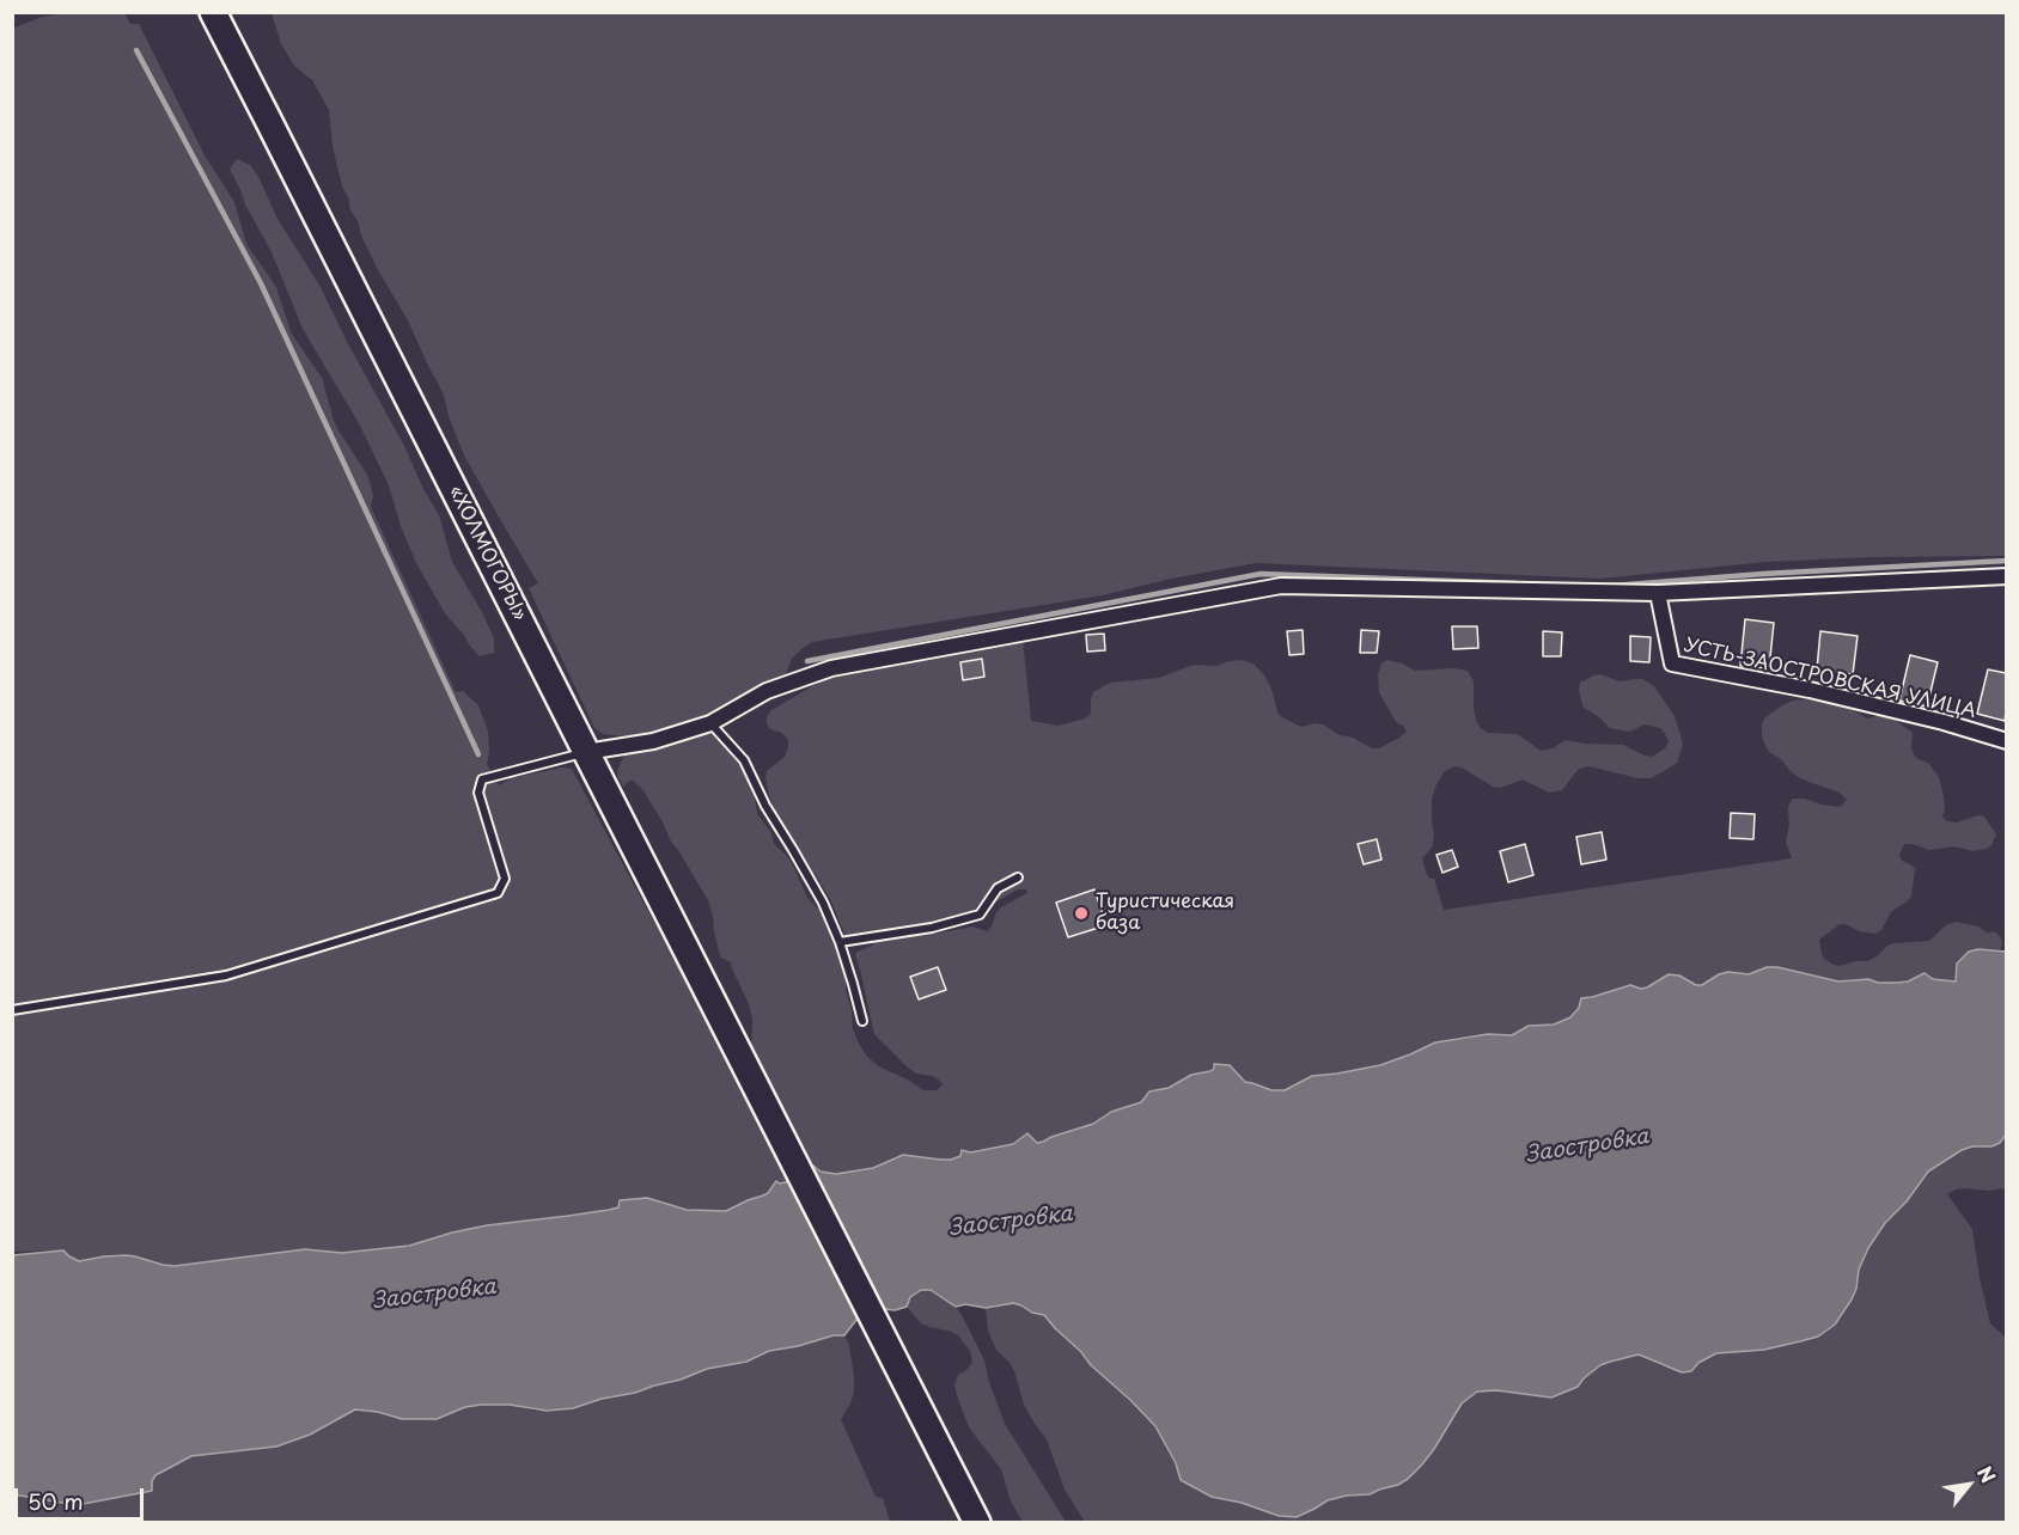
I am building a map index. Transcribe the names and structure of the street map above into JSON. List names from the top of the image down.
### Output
{
  "streets": {
    "highway": ["«ХОЛМОГОРЫ»"],
    "street": ["УСТЬ-ЗАОСТРОВСКАЯ УЛИЦА"]
  },
  "water": ["Заостровка"],
  "places": ["Туристическая база"],
  "scale_bar": "50 m",
  "north": "top right"
}
